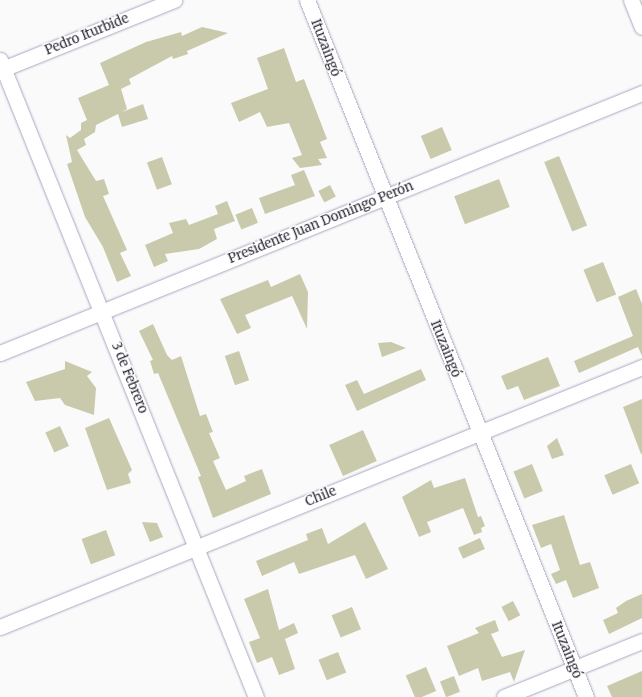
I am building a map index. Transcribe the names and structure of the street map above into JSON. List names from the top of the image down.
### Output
{
  "streets": {
    "street": [
      "Pedro Iturbide",
      "Ituzaingó",
      "Presidente Juan Domingo Perón",
      "3 de Febrero",
      "Chile"
    ]
  },
  "crossings": [
    ["Pedro Iturbide", "3 de Febrero"],
    ["Ituzaingó", "Presidente Juan Domingo Perón"],
    ["Ituzaingó", "Chile"],
    ["Presidente Juan Domingo Perón", "3 de Febrero"],
    ["3 de Febrero", "Chile"]
  ]
}
